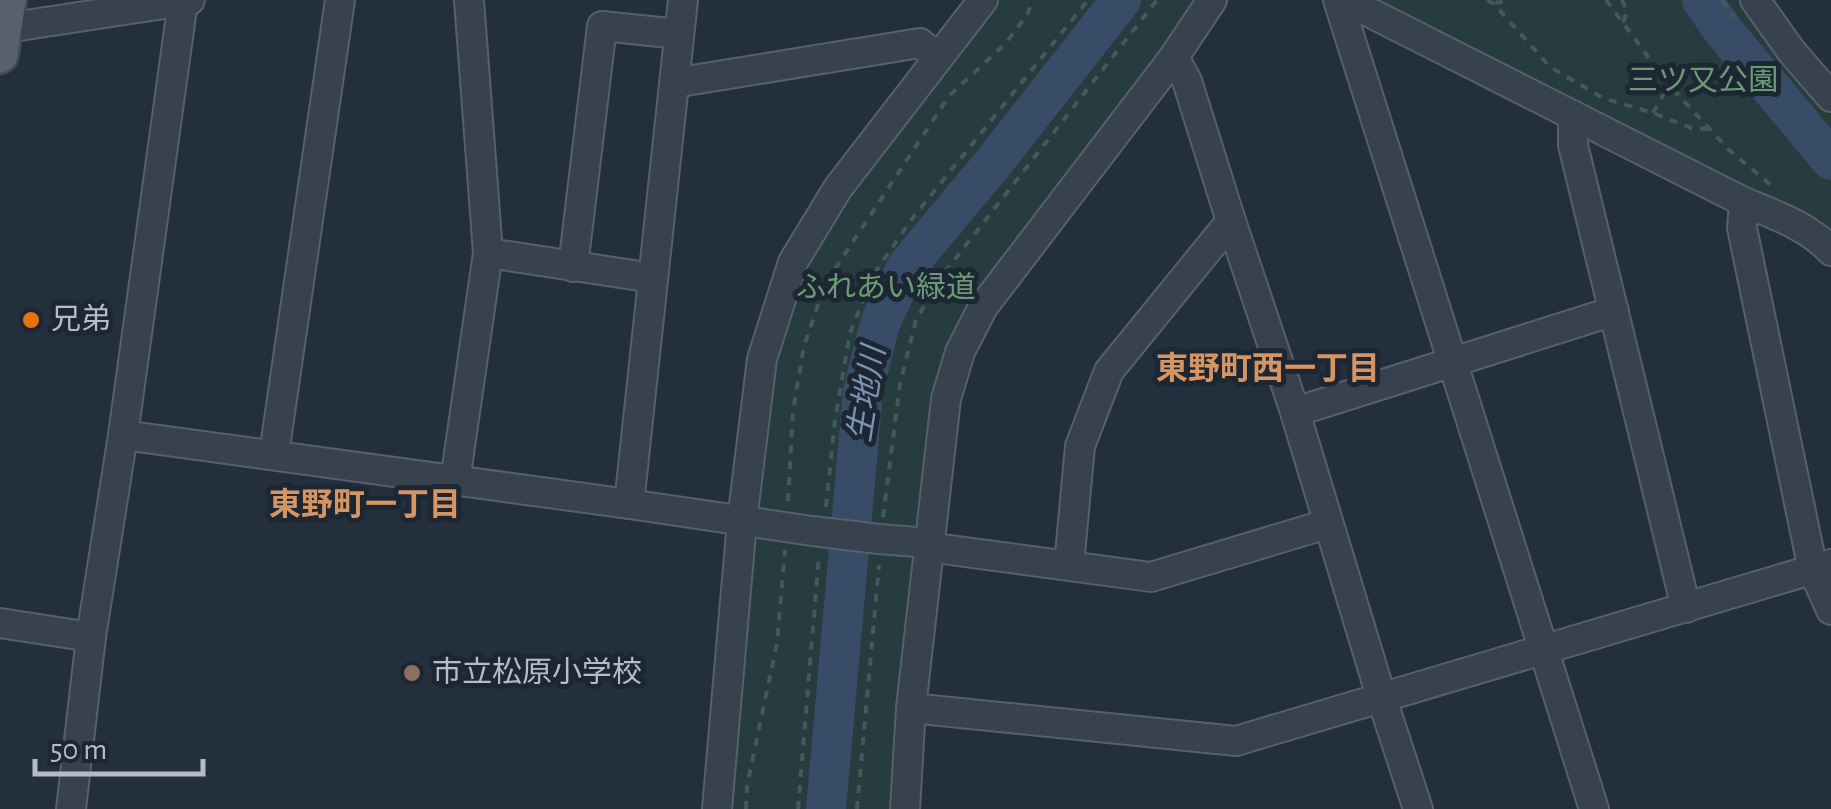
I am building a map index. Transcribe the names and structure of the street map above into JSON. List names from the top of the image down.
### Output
{
  "districts": ["東野町西一丁目", "東野町一丁目"],
  "water": ["生地川"],
  "parks": ["三ツ又公園", "ふれあい緑道"],
  "places": ["兄弟", "市立松原小学校"],
  "scale_bar": "50 m"
}
